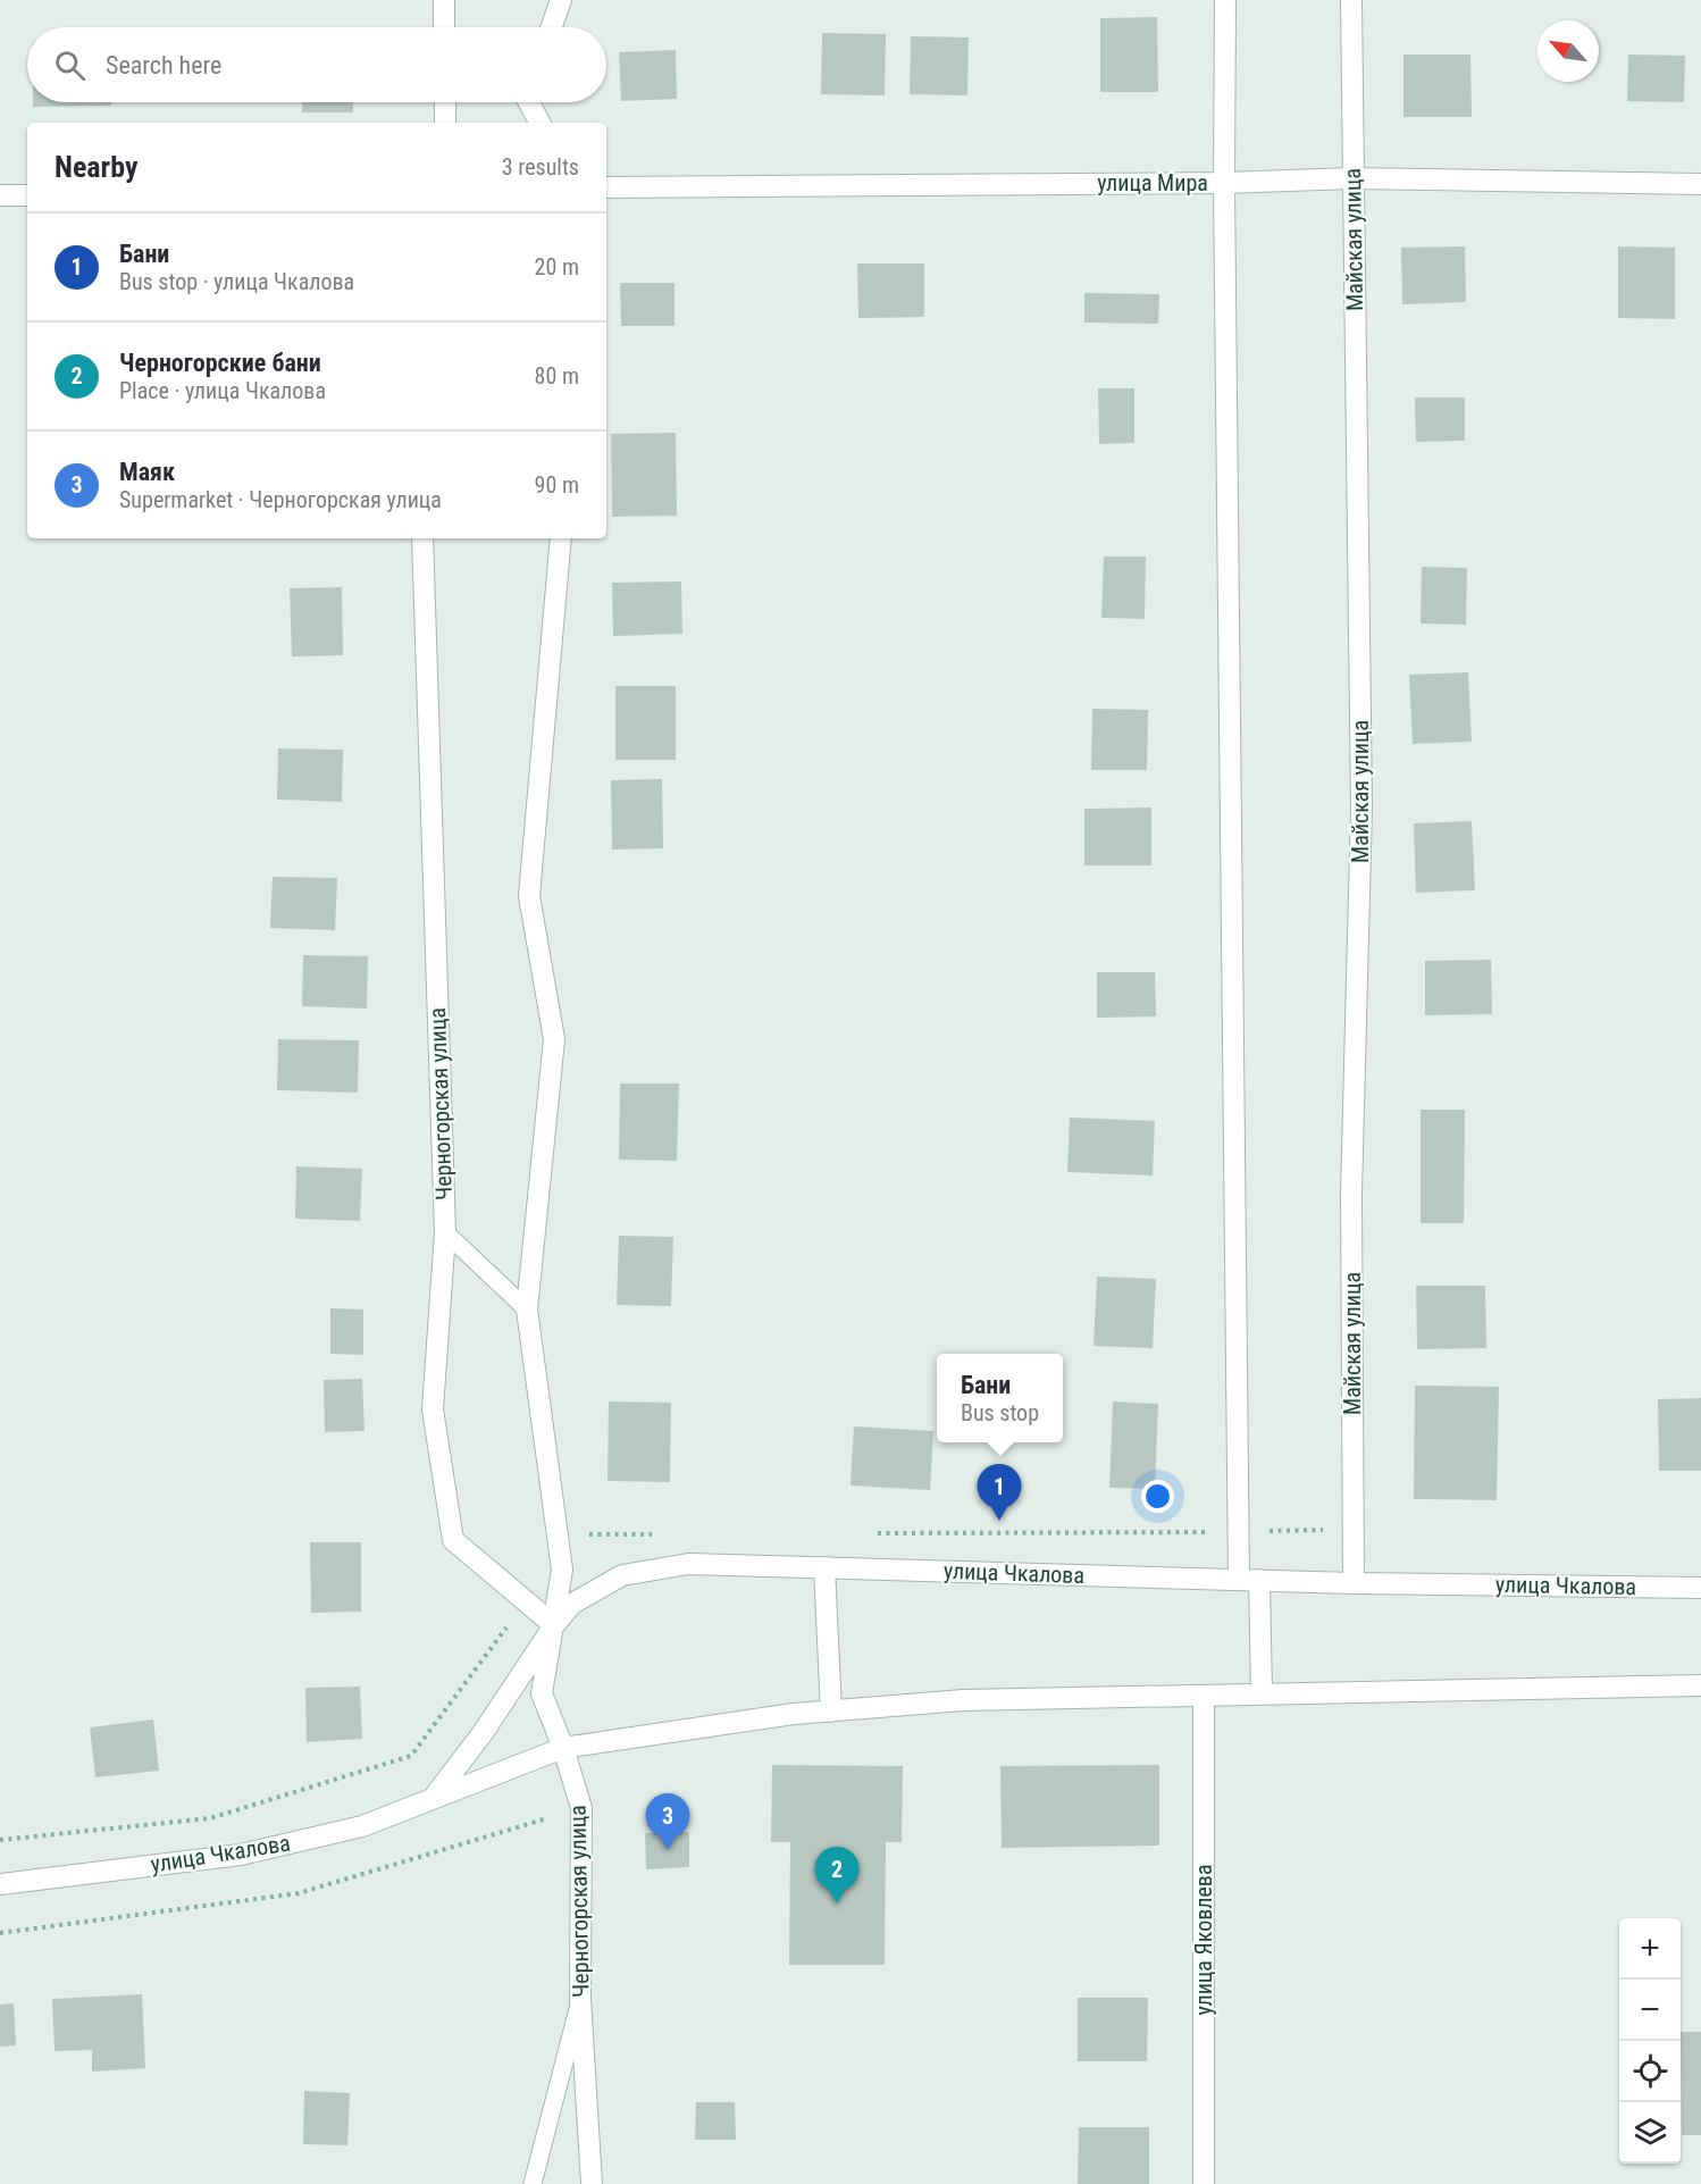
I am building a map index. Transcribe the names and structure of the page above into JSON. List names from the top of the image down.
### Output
{
  "streets": {
    "street": [
      "улица Мира",
      "Майская улица",
      "Черногорская улица",
      "улица Чкалова",
      "улица Яковлева"
    ]
  },
  "crossings": [
    ["улица Мира", "Майская улица"],
    ["Майская улица", "улица Чкалова"],
    ["Черногорская улица", "улица Чкалова"],
    ["улица Чкалова", "улица Яковлева"]
  ],
  "north": "top left",
  "page": {
    "search": "Search here",
    "heading": ["Nearby", "3 results"],
    "list": [
      {
        "mark": "1",
        "name": "Бани",
        "note": "Bus stop · улица Чкалова",
        "value": "20 m"
      },
      {
        "mark": "2",
        "name": "Черногорские бани",
        "note": "Place · улица Чкалова",
        "value": "80 m"
      },
      {
        "mark": "3",
        "name": "Маяк",
        "note": "Supermarket · Черногорская улица",
        "value": "90 m"
      }
    ],
    "popup": ["Бани", "Bus stop"],
    "pins": ["1", "3", "2"],
    "map_buttons": ["+", "−"]
  }
}
